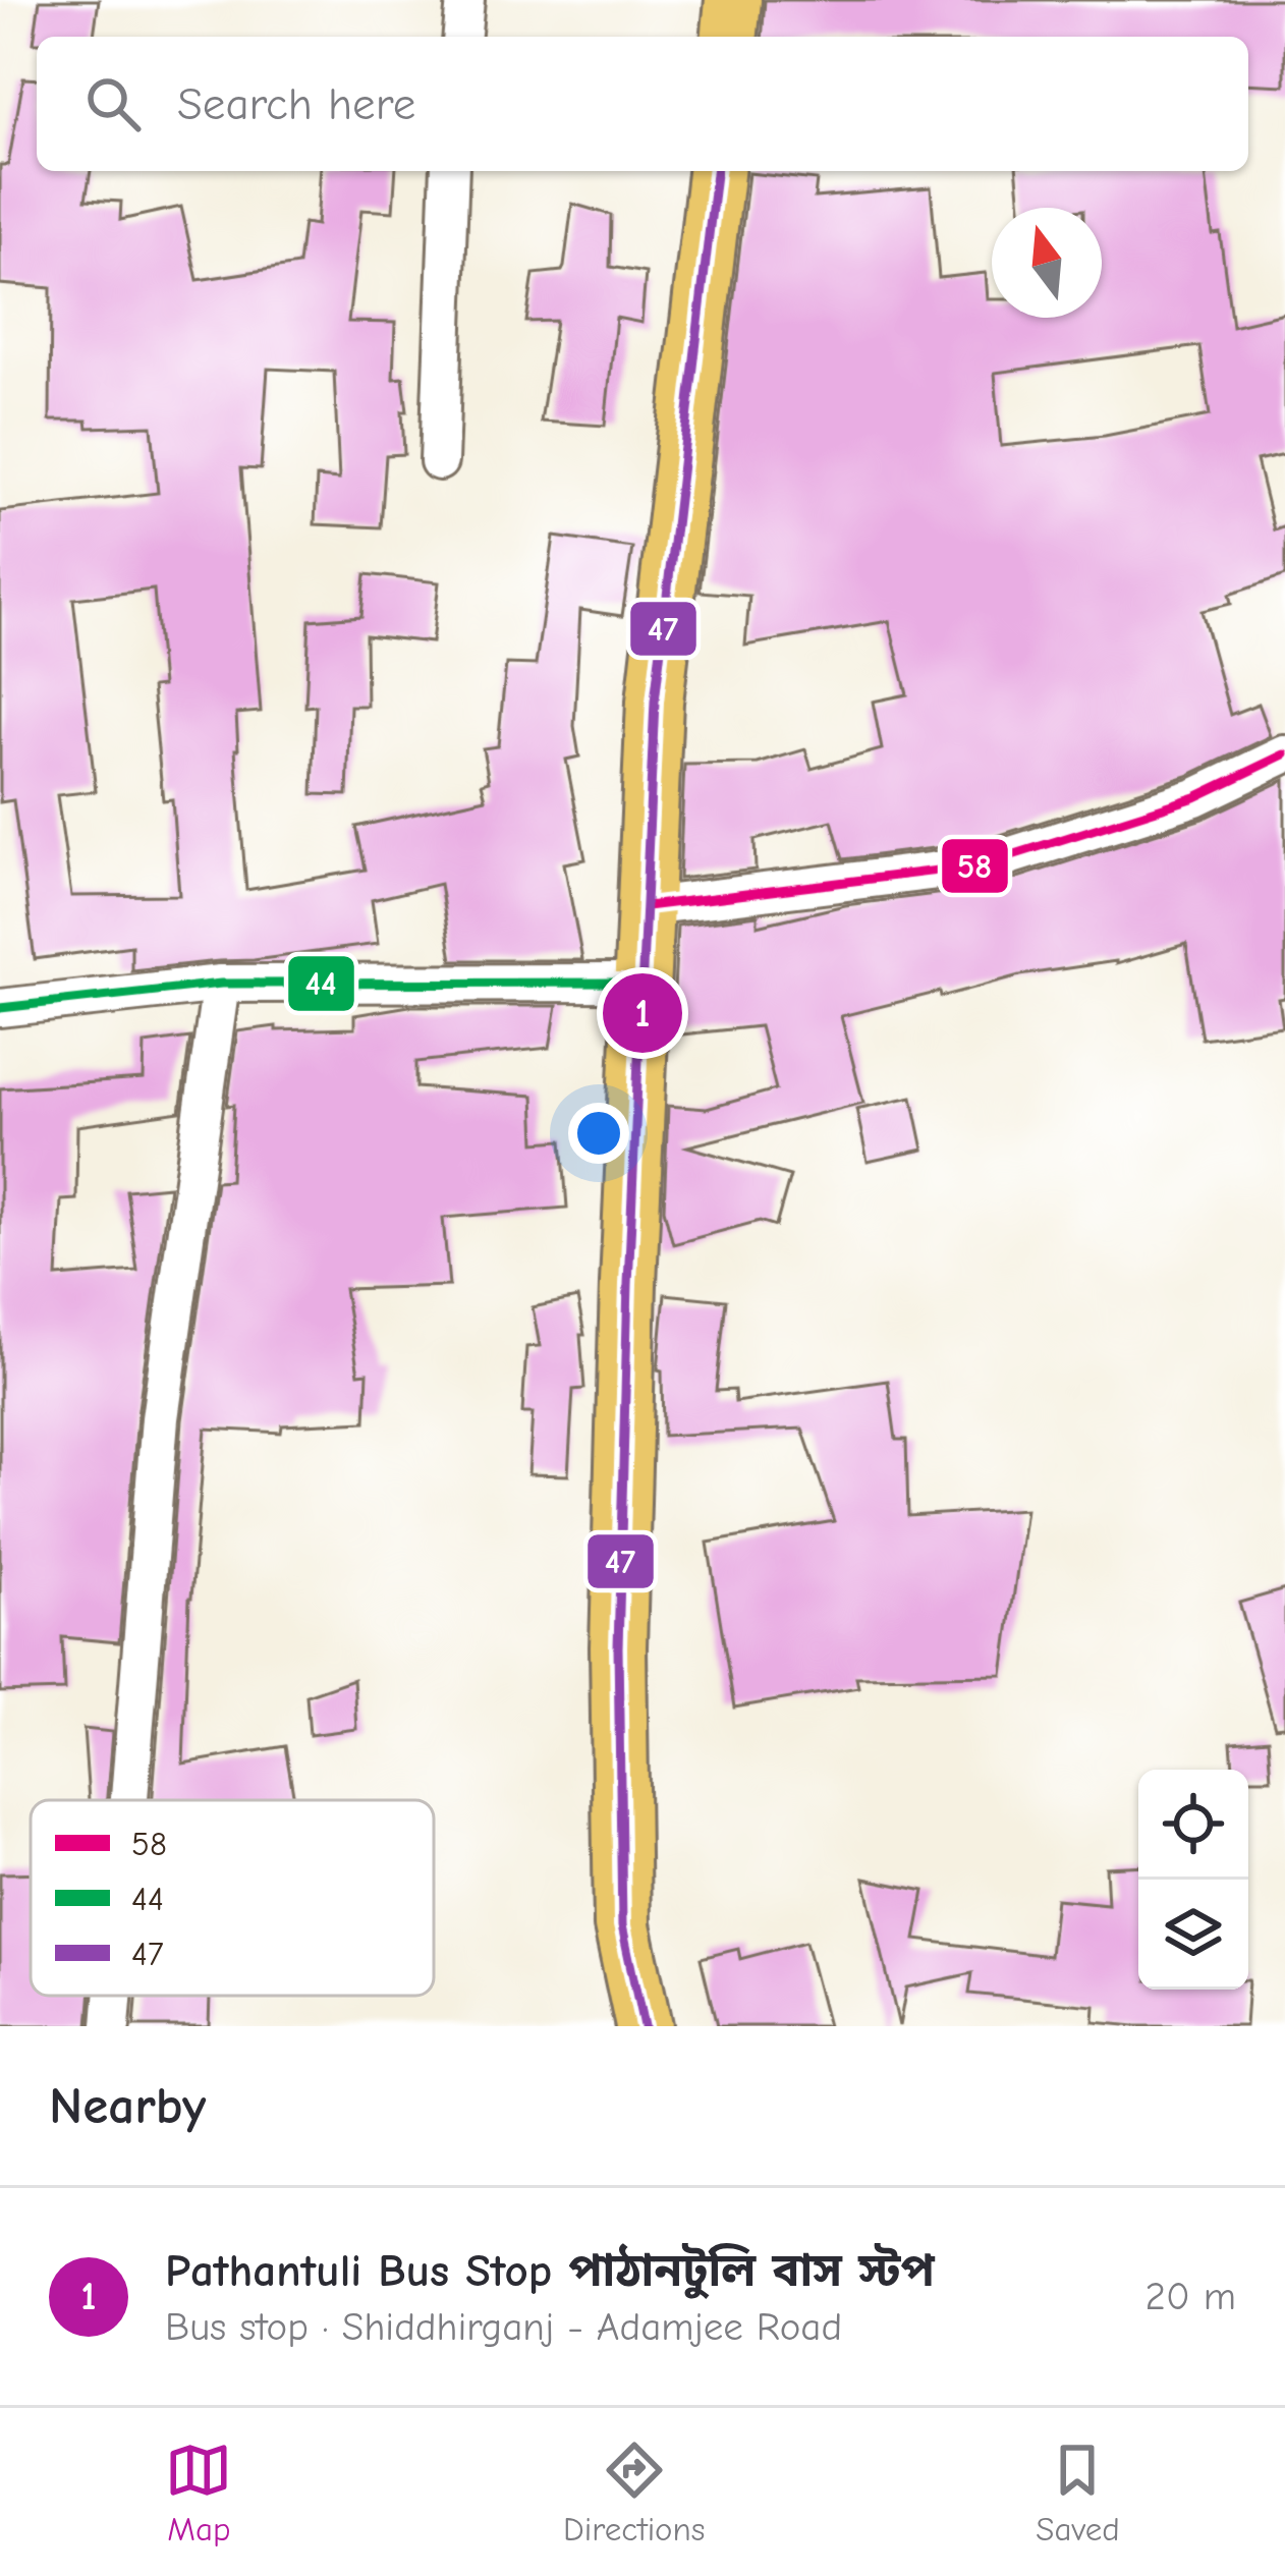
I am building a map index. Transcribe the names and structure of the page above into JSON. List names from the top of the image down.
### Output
{
  "lines": ["transit line 47", "transit line 58", "transit line 44"],
  "legend": ["58", "44", "47"],
  "north": "top",
  "page": {
    "search": "Search here",
    "pins": "1",
    "heading": "Nearby",
    "list": [
      {
        "mark": "1",
        "name": "Pathantuli Bus Stop পাঠানটুলি বাস স্টপ",
        "note": "Bus stop · Shiddhirganj - Adamjee Road",
        "value": "20 m"
      }
    ],
    "nav": ["Map", "Directions", "Saved"]
  }
}
